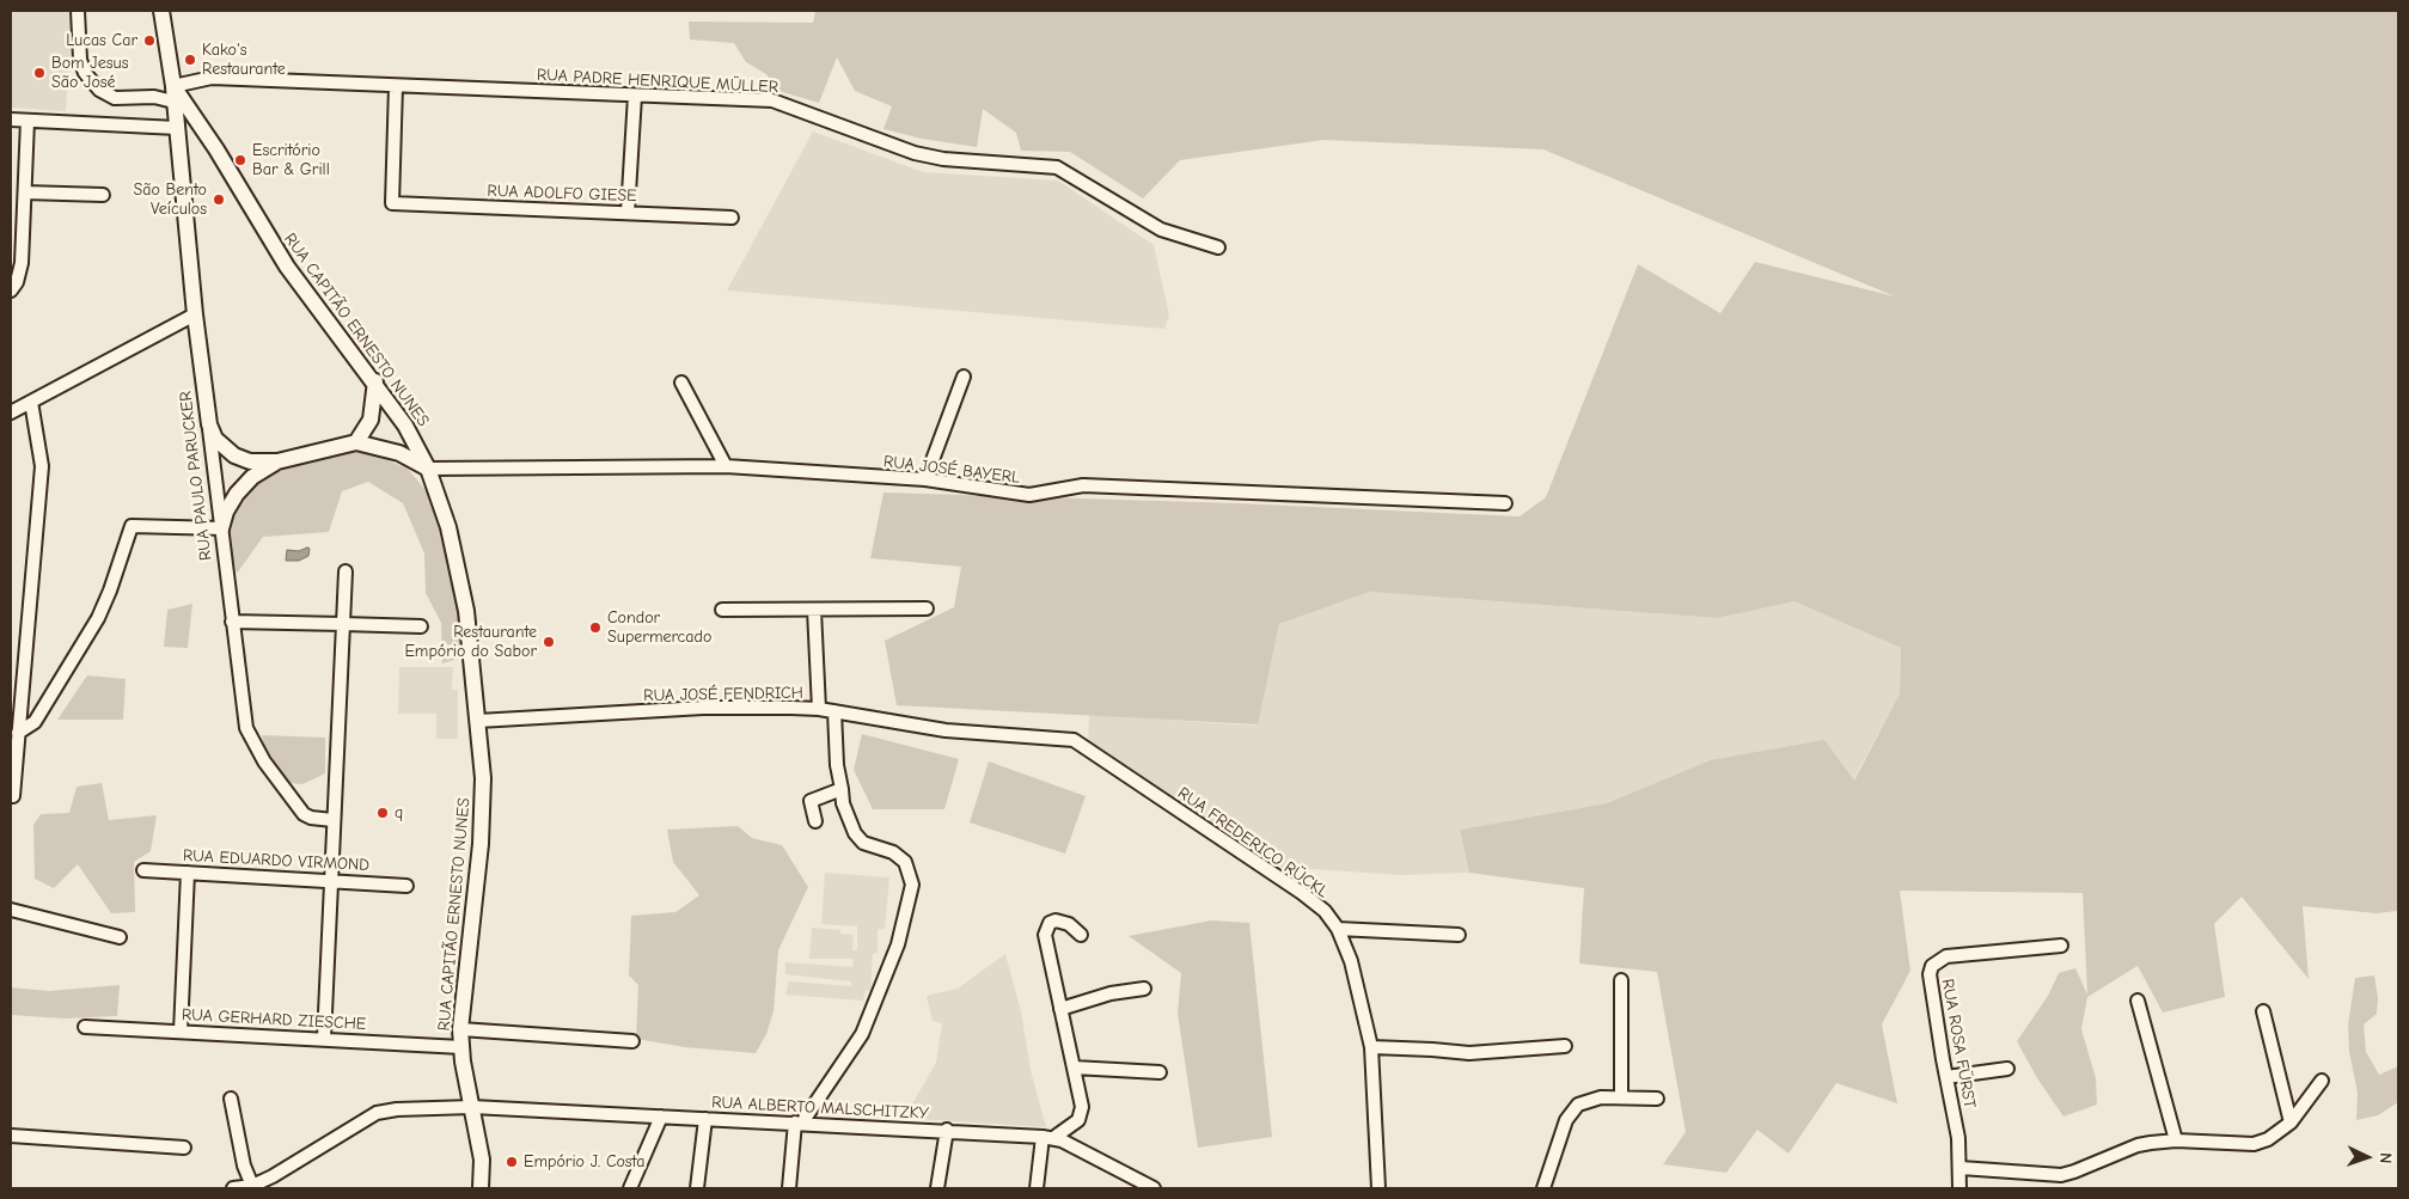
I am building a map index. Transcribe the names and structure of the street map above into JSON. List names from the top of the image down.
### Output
{
  "streets": {
    "main road": ["RUA CAPITÃO ERNESTO NUNES", "RUA PAULO PARUCKER"],
    "street": [
      "RUA PADRE HENRIQUE MÜLLER",
      "RUA ADOLFO GIESE",
      "RUA JOSÉ BAYERL",
      "RUA JOSÉ FENDRICH",
      "RUA FREDERICO RÜCKL",
      "RUA EDUARDO VIRMOND",
      "RUA GERHARD ZIESCHE",
      "RUA ROSA FÜRST",
      "RUA ALBERTO MALSCHITZKY"
    ]
  },
  "crossings": [
    ["RUA PADRE HENRIQUE MÜLLER", "RUA ADOLFO GIESE"],
    ["RUA PADRE HENRIQUE MÜLLER", "RUA CAPITÃO ERNESTO NUNES"],
    ["RUA PADRE HENRIQUE MÜLLER", "RUA PAULO PARUCKER"],
    ["RUA CAPITÃO ERNESTO NUNES", "RUA JOSÉ BAYERL"],
    ["RUA CAPITÃO ERNESTO NUNES", "RUA PAULO PARUCKER"],
    ["RUA CAPITÃO ERNESTO NUNES", "RUA JOSÉ FENDRICH"],
    ["RUA CAPITÃO ERNESTO NUNES", "RUA GERHARD ZIESCHE"],
    ["RUA CAPITÃO ERNESTO NUNES", "RUA ALBERTO MALSCHITZKY"],
    ["RUA JOSÉ FENDRICH", "RUA FREDERICO RÜCKL"]
  ],
  "places": [
    "Lucas Car",
    "Kako's Restaurante",
    "Bom Jesus São José",
    "Escritório Bar & Grill",
    "São Bento Veículos",
    "Condor Supermercado",
    "Restaurante Empório do Sabor",
    "q",
    "Empório J. Costa"
  ],
  "north": "right"
}
